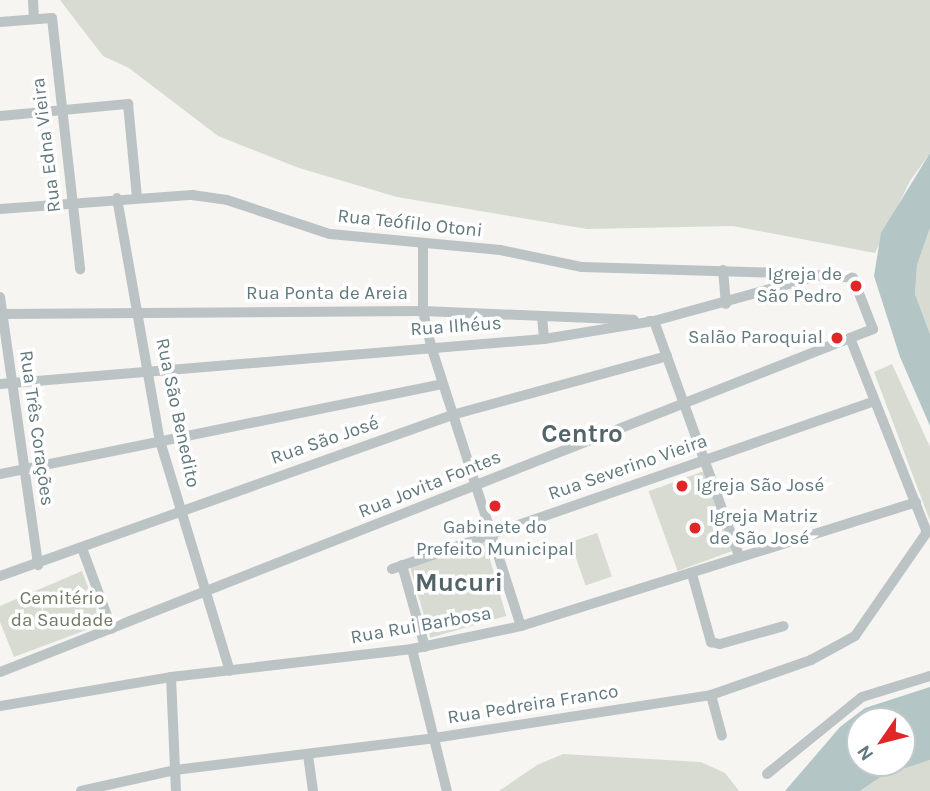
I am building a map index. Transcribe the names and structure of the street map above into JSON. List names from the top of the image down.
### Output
{
  "streets": {
    "street": [
      "Rua Edna Vieira",
      "Rua Teófilo Otoni",
      "Rua Ponta de Areia",
      "Rua Ilhéus",
      "Rua São Benedito",
      "Rua Três Corações",
      "Rua São José",
      "Rua Severino Vieira",
      "Rua Jovita Fontes",
      "Rua Rui Barbosa",
      "Rua Pedreira Franco"
    ]
  },
  "crossings": [
    ["Rua Edna Vieira", "Rua Teófilo Otoni"],
    ["Rua Teófilo Otoni", "Rua Ilhéus"],
    ["Rua Teófilo Otoni", "Rua São Benedito"],
    ["Rua Ponta de Areia", "Rua Ilhéus"],
    ["Rua Ponta de Areia", "Rua São Benedito"],
    ["Rua Ponta de Areia", "Rua Três Corações"],
    ["Rua Ilhéus", "Rua São Benedito"],
    ["Rua Ilhéus", "Rua Três Corações"],
    ["Rua Ilhéus", "Rua Jovita Fontes"],
    ["Rua São Benedito", "Rua São José"],
    ["Rua São Benedito", "Rua Jovita Fontes"],
    ["Rua São Benedito", "Rua Rui Barbosa"],
    ["Rua Três Corações", "Rua São José"],
    ["Rua Severino Vieira", "Rua Rui Barbosa"]
  ],
  "districts": ["Centro", "Mucuri"],
  "parks": ["Cemitério da Saudade"],
  "places": [
    "Igreja de São Pedro",
    "Salão Paroquial",
    "Igreja São José",
    "Gabinete do Prefeito Municipal",
    "Igreja Matriz de São José"
  ],
  "north": "bottom left"
}
